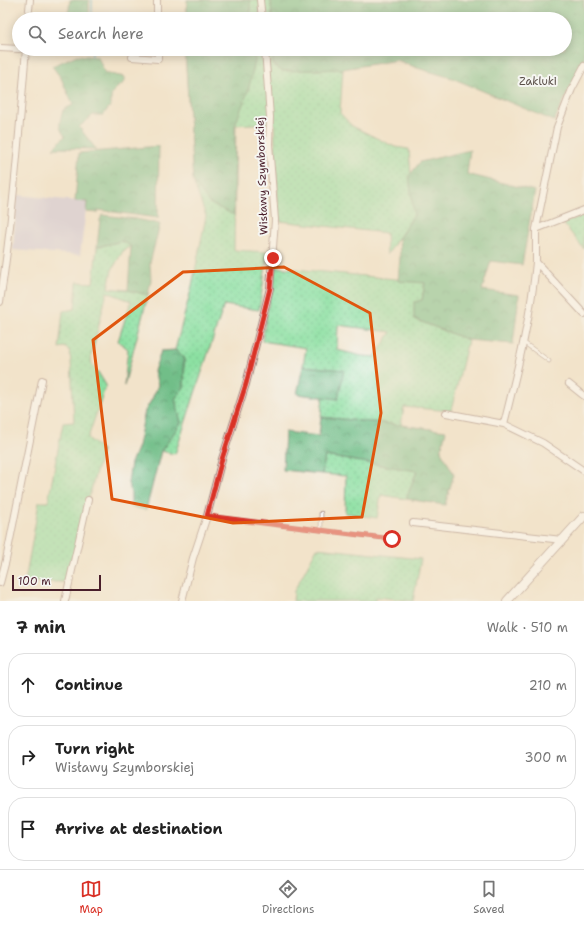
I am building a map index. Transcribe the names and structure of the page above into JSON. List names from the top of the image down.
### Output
{
  "streets": {
    "street": ["Wisławy Szymborskiej"]
  },
  "parks": ["Zakluki"],
  "scale_bar": "100 m",
  "page": {
    "search": "Search here",
    "scale": "100 m",
    "heading": ["7 min", "Walk · 510 m"],
    "list": [
      ["Continue", "210 m"],
      ["Turn right", "Wisławy Szymborskiej", "300 m"],
      "Arrive at destination"
    ],
    "nav": ["Map", "Directions", "Saved"]
  }
}
